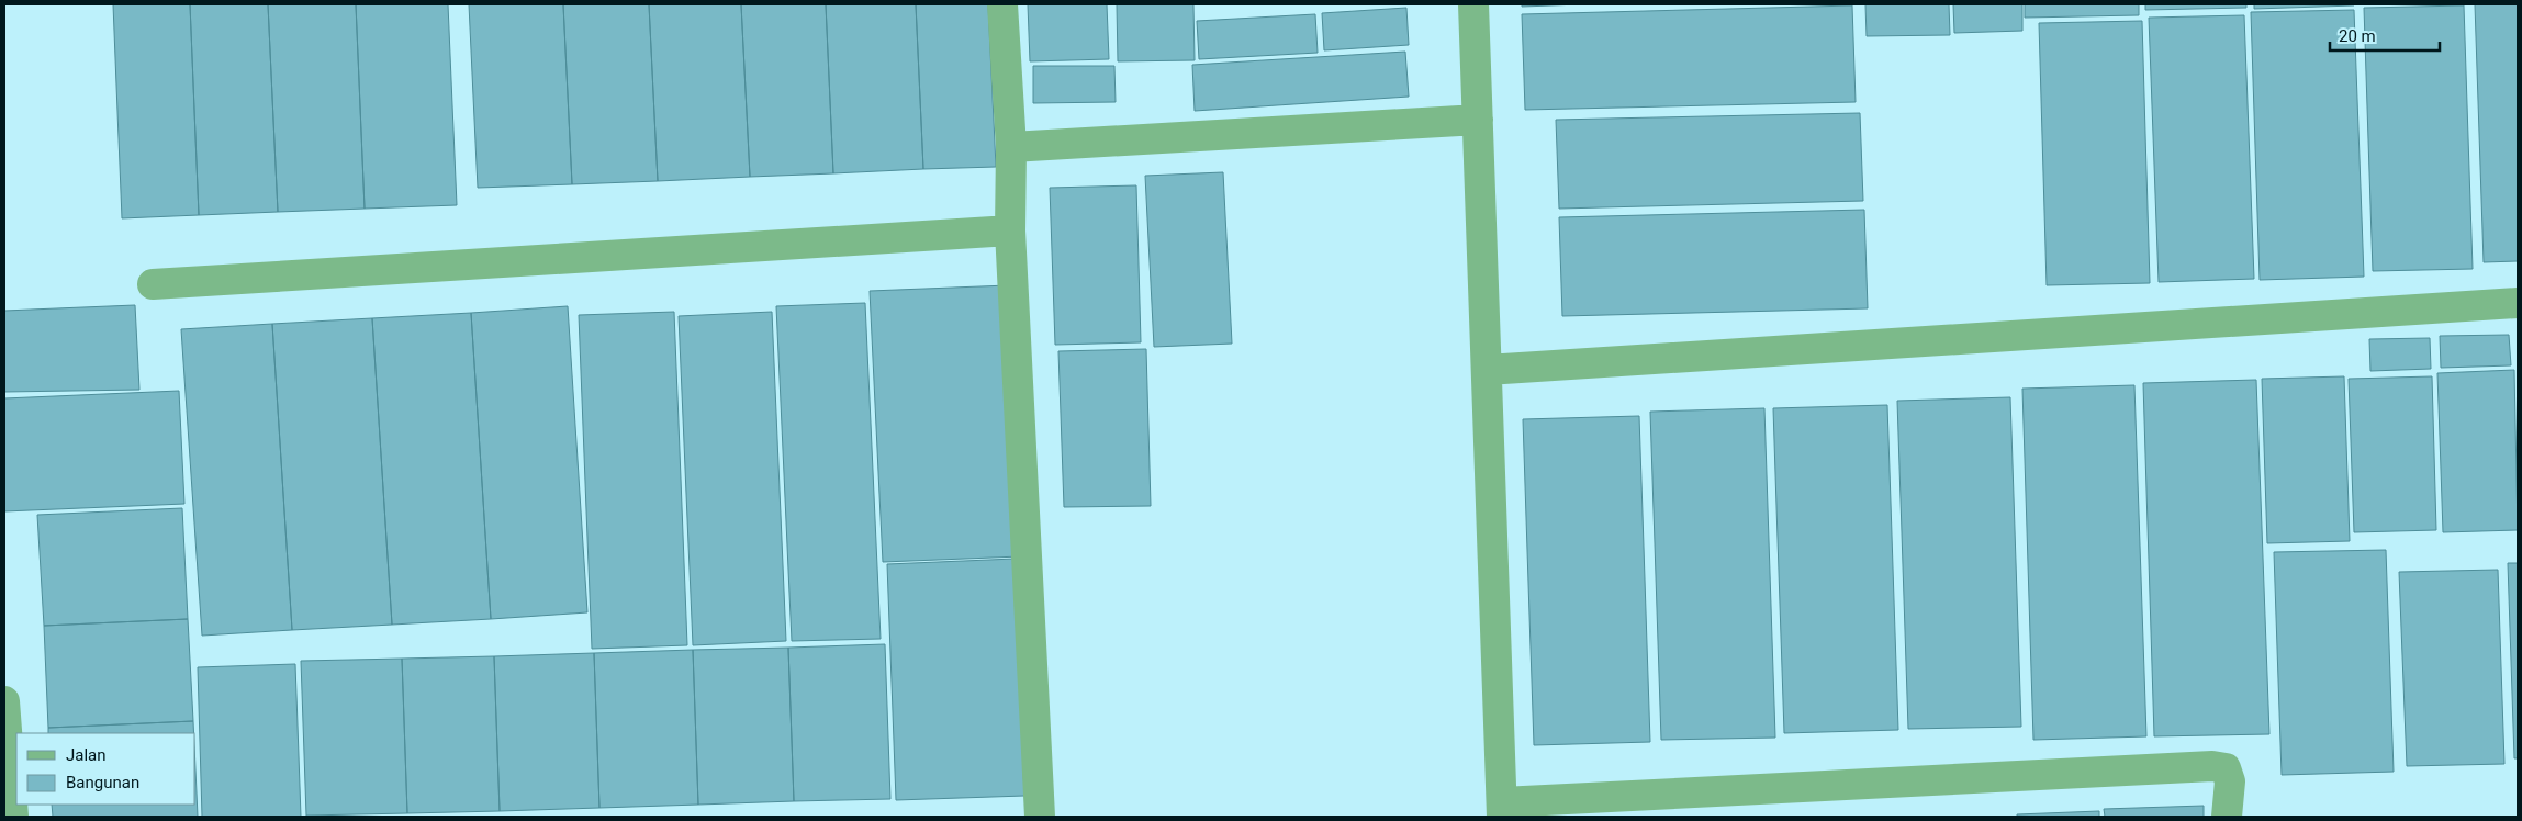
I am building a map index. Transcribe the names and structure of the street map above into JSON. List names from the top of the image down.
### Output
{
  "legend": ["Jalan", "Bangunan"],
  "scale_bar": "20 m"
}
